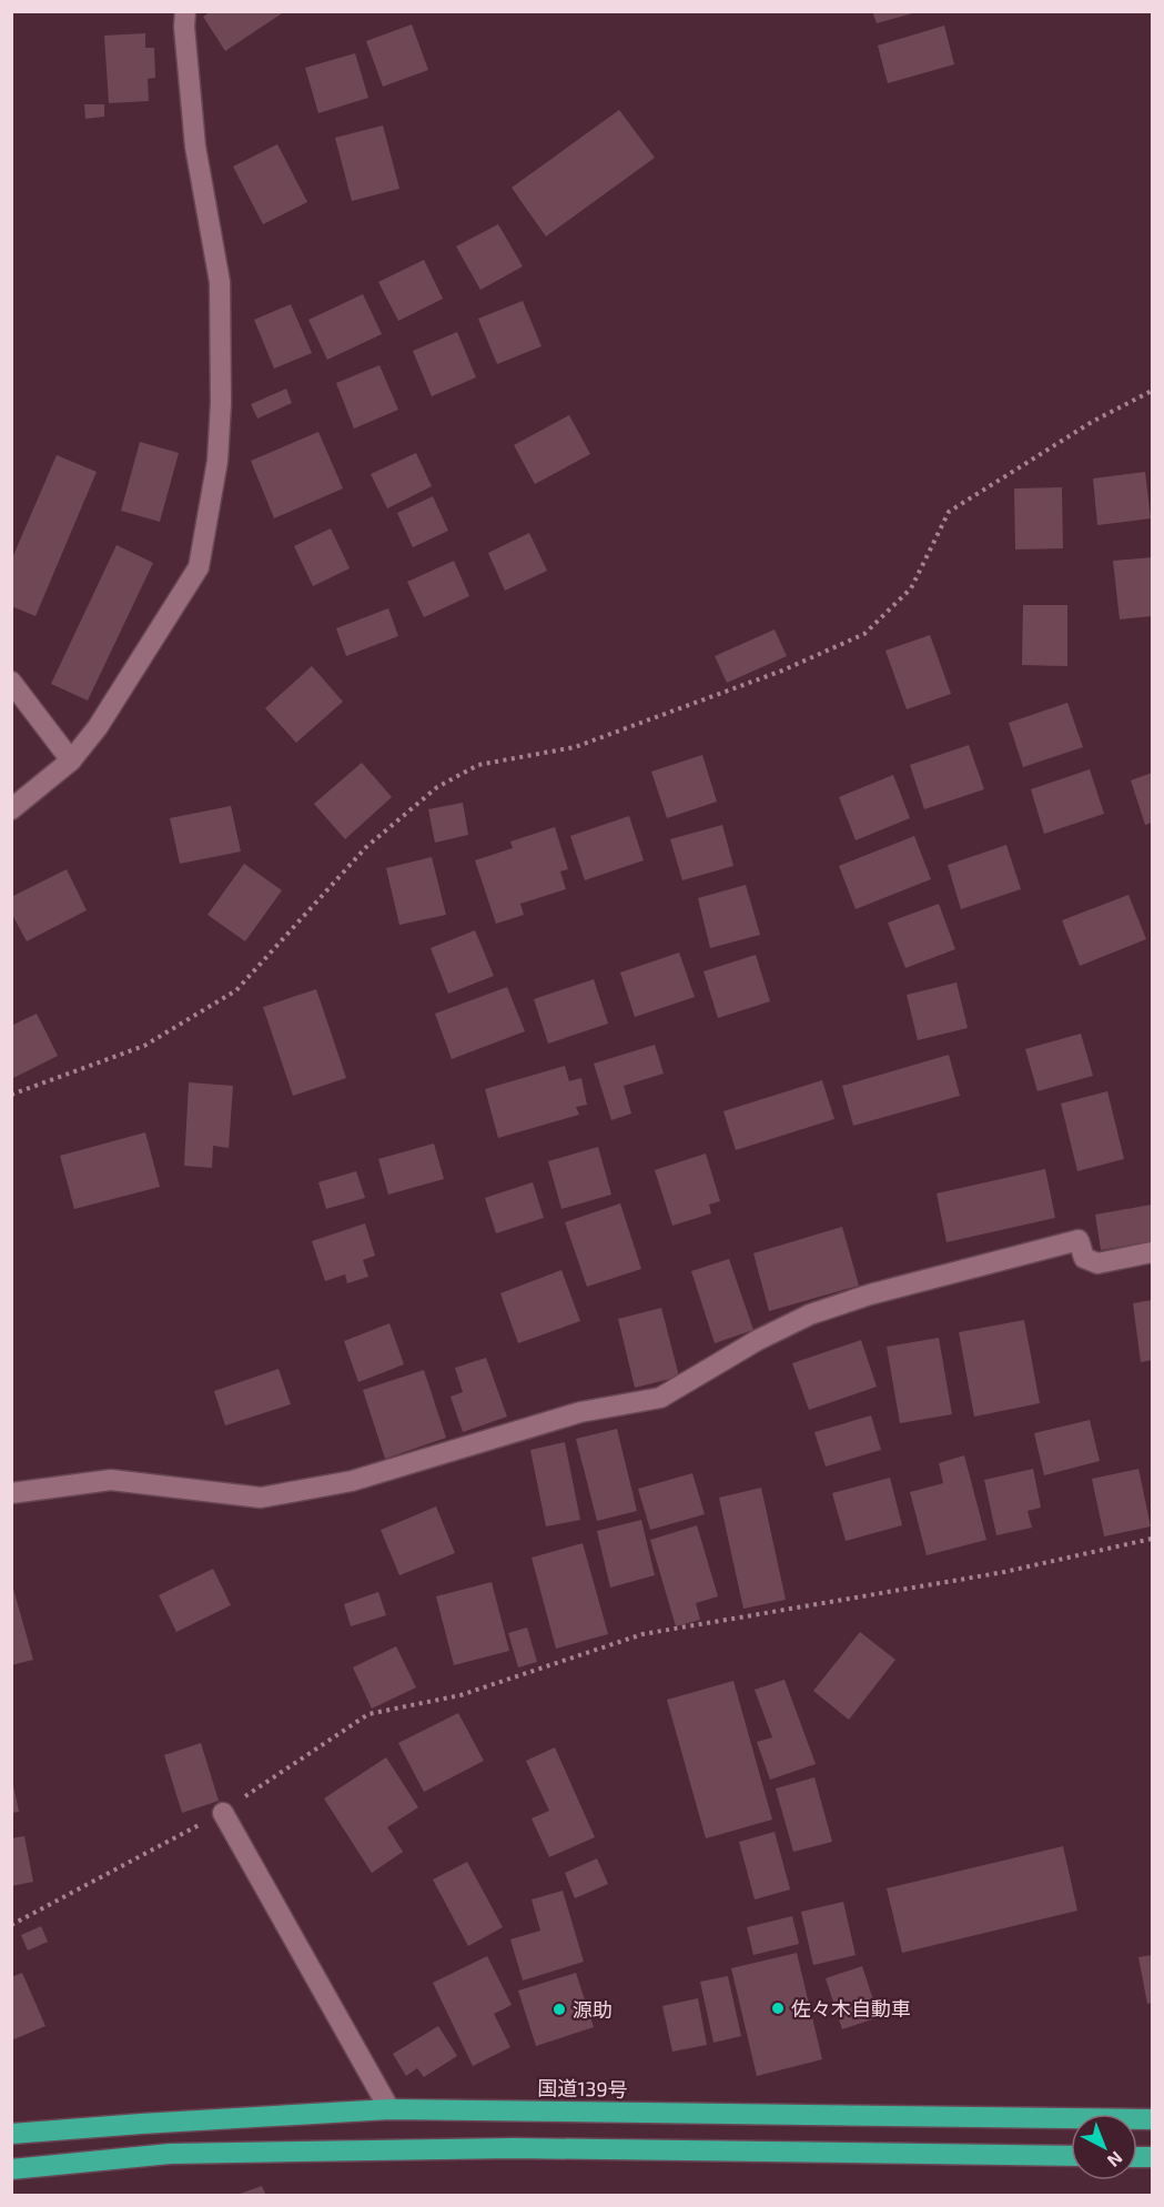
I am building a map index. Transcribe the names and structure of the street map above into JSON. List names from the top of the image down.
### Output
{
  "streets": {
    "highway": ["国道139号"]
  },
  "places": ["佐々木自動車", "源助"],
  "north": "bottom right"
}
